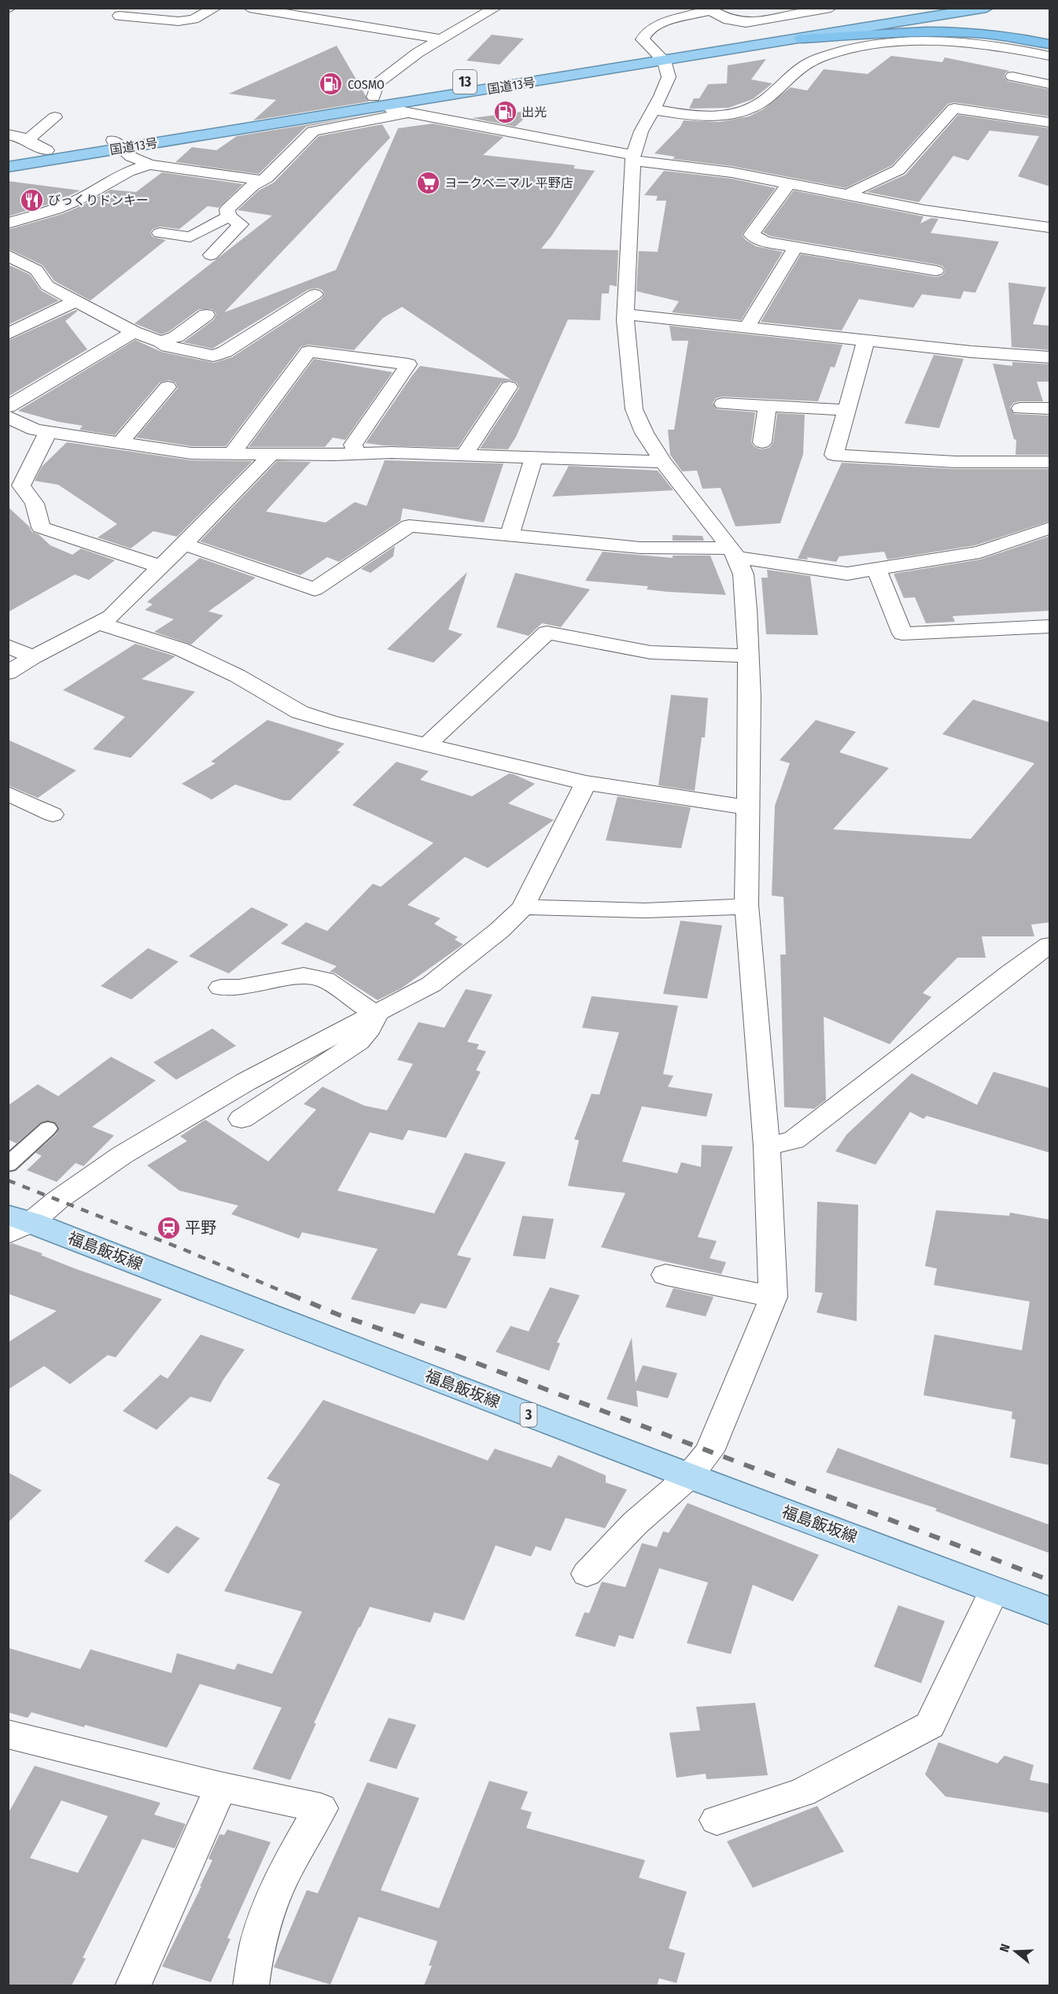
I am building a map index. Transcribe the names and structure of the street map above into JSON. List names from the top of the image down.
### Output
{
  "streets": {
    "highway": ["13", "国道13号"],
    "main road": ["福島飯坂線", "3"]
  },
  "places": {
    "fuel station": ["COSMO", "出光"],
    "supermarket": ["ヨークベニマル 平野店"],
    "restaurant": ["びっくりドンキー"],
    "station": ["平野"]
  },
  "north": "left"
}
